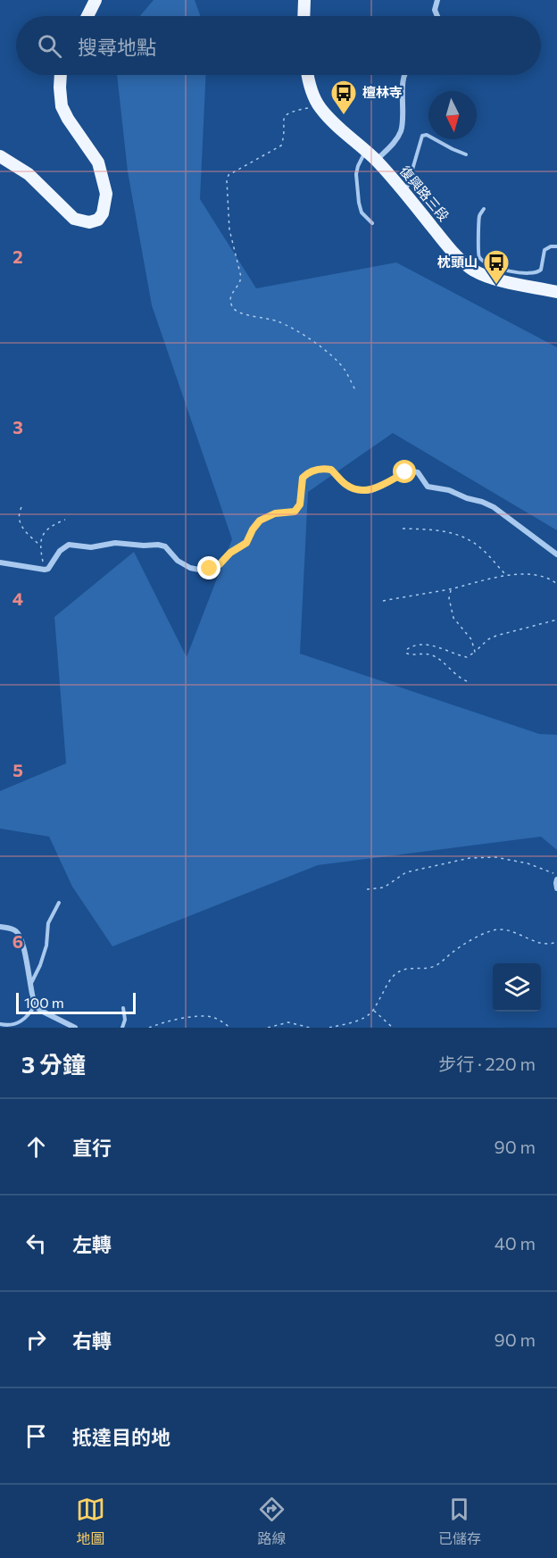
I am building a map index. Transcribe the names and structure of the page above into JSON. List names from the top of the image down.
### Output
{
  "streets": {
    "main road": ["復興路三段"]
  },
  "places": {
    "bus stop": ["檀林寺", "枕頭山"]
  },
  "scale_bar": "100 m",
  "north": "bottom",
  "page": {
    "search": "搜尋地點",
    "scale": "100 m",
    "heading": ["3 分鐘", "步行 · 220 m"],
    "list": [
      ["直行", "90 m"],
      ["左轉", "40 m"],
      ["右轉", "90 m"],
      "抵達目的地"
    ],
    "nav": ["地圖", "路線", "已儲存"]
  },
  "grid": {
    "rows": [
      "2",
      "3",
      "4",
      "5",
      "6"
    ]
  }
}
